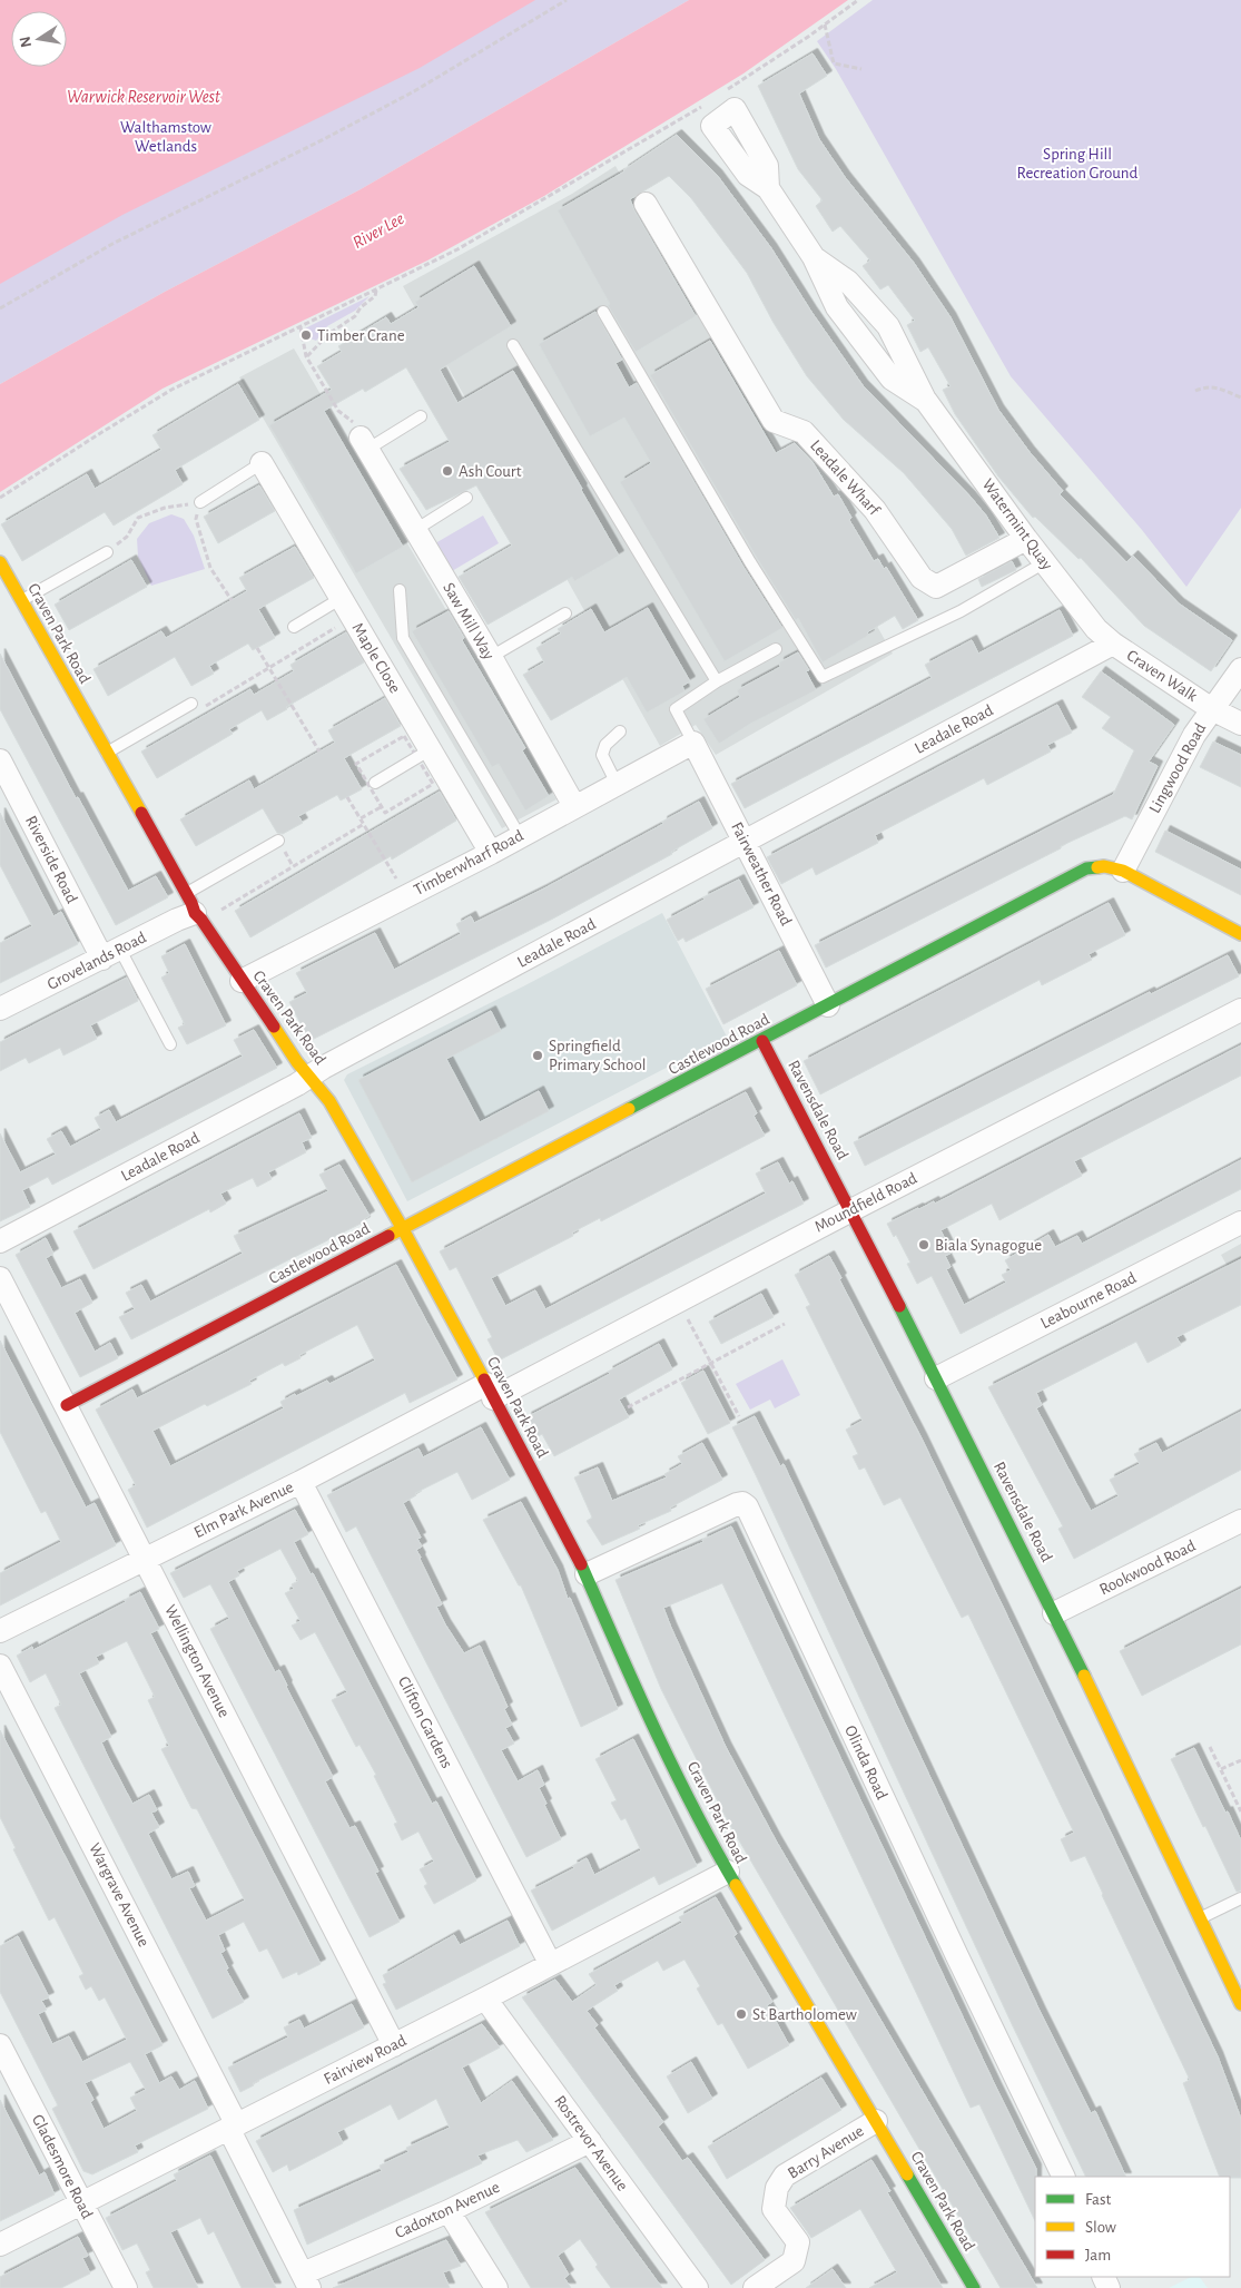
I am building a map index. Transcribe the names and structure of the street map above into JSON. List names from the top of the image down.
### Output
{
  "streets": {
    "street": [
      "Leadale Wharf",
      "Watermint Quay",
      "Saw Mill Way",
      "Craven Park Road",
      "Maple Close",
      "Craven Walk",
      "Leadale Road",
      "Lingwood Road",
      "Riverside Road",
      "Timberwharf Road",
      "Fairweather Road",
      "Grovelands Road",
      "Castlewood Road",
      "Ravensdale Road",
      "Moundfield Road",
      "Leabourne Road",
      "Elm Park Avenue",
      "Rookwood Road",
      "Wellington Avenue",
      "Clifton Gardens",
      "Olinda Road",
      "Wargrave Avenue",
      "Fairview Road",
      "Rostrevor Avenue",
      "Barry Avenue",
      "Gladesmore Road",
      "Cadoxton Avenue"
    ]
  },
  "crossings": [
    ["Leadale Wharf", "Watermint Quay"],
    ["Watermint Quay", "Craven Walk"],
    ["Watermint Quay", "Leadale Road"],
    ["Saw Mill Way", "Timberwharf Road"],
    ["Craven Park Road", "Leadale Road"],
    ["Craven Park Road", "Timberwharf Road"],
    ["Craven Park Road", "Grovelands Road"],
    ["Craven Park Road", "Castlewood Road"],
    ["Craven Park Road", "Moundfield Road"],
    ["Craven Park Road", "Elm Park Avenue"],
    ["Craven Park Road", "Olinda Road"],
    ["Craven Park Road", "Fairview Road"],
    ["Craven Park Road", "Barry Avenue"],
    ["Maple Close", "Timberwharf Road"],
    ["Craven Walk", "Leadale Road"],
    ["Craven Walk", "Lingwood Road"],
    ["Leadale Road", "Fairweather Road"],
    ["Lingwood Road", "Castlewood Road"],
    ["Riverside Road", "Grovelands Road"],
    ["Timberwharf Road", "Fairweather Road"],
    ["Fairweather Road", "Castlewood Road"],
    ["Castlewood Road", "Ravensdale Road"],
    ["Castlewood Road", "Wellington Avenue"],
    ["Ravensdale Road", "Moundfield Road"],
    ["Ravensdale Road", "Leabourne Road"],
    ["Ravensdale Road", "Rookwood Road"],
    ["Moundfield Road", "Elm Park Avenue"],
    ["Elm Park Avenue", "Wellington Avenue"],
    ["Elm Park Avenue", "Clifton Gardens"],
    ["Wellington Avenue", "Fairview Road"],
    ["Clifton Gardens", "Fairview Road"],
    ["Wargrave Avenue", "Fairview Road"],
    ["Wargrave Avenue", "Cadoxton Avenue"],
    ["Fairview Road", "Rostrevor Avenue"],
    ["Fairview Road", "Gladesmore Road"],
    ["Rostrevor Avenue", "Cadoxton Avenue"]
  ],
  "water": ["Warwick Reservoir West", "River Lee"],
  "parks": ["Walthamstow Wetlands", "Spring Hill Recreation Ground"],
  "places": [
    "Timber Crane",
    "Ash Court",
    "Springfield Primary School",
    "Biala Synagogue",
    "St Bartholomew"
  ],
  "legend": ["Fast", "Slow", "Jam"],
  "north": "left"
}
